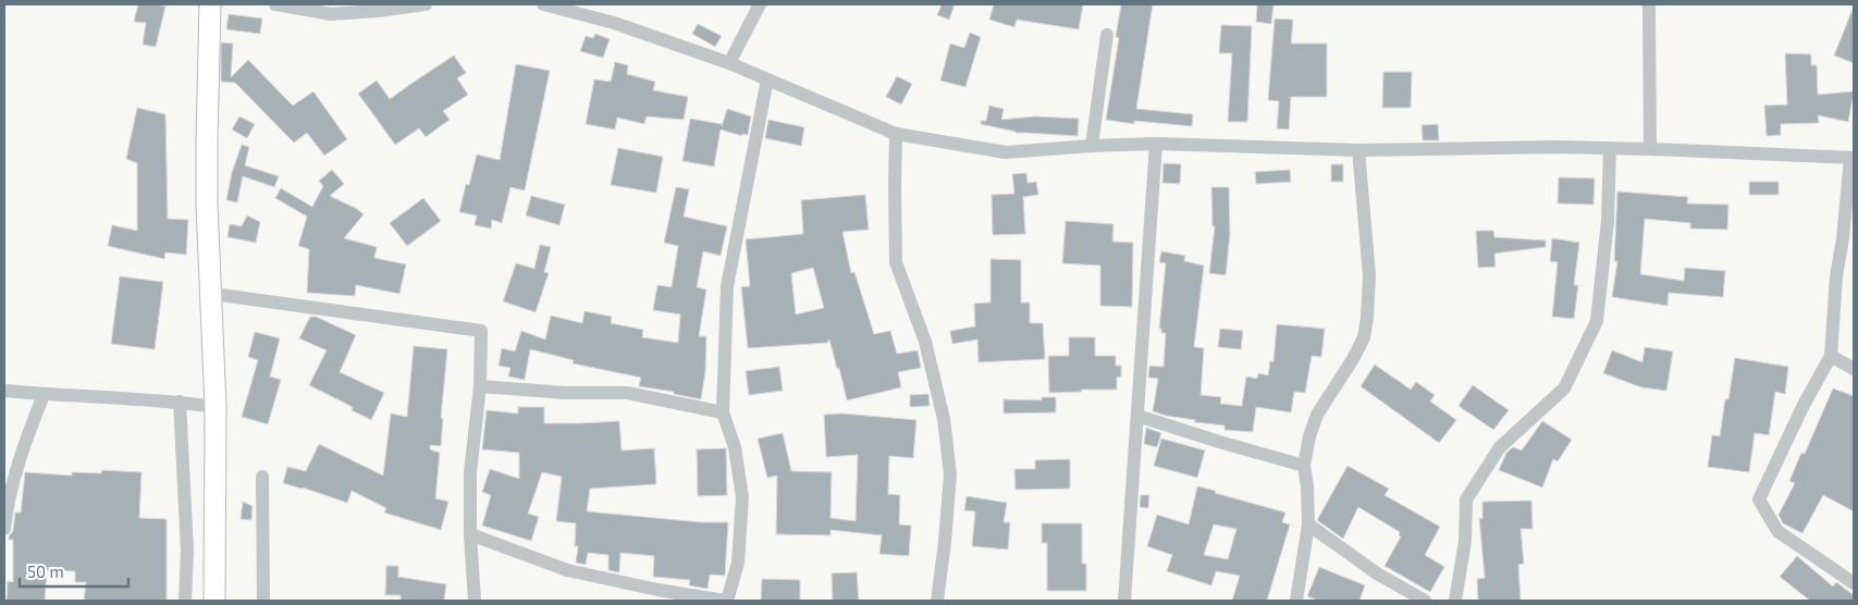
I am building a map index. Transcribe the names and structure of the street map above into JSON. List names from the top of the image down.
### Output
{
  "scale_bar": "50 m"
}
